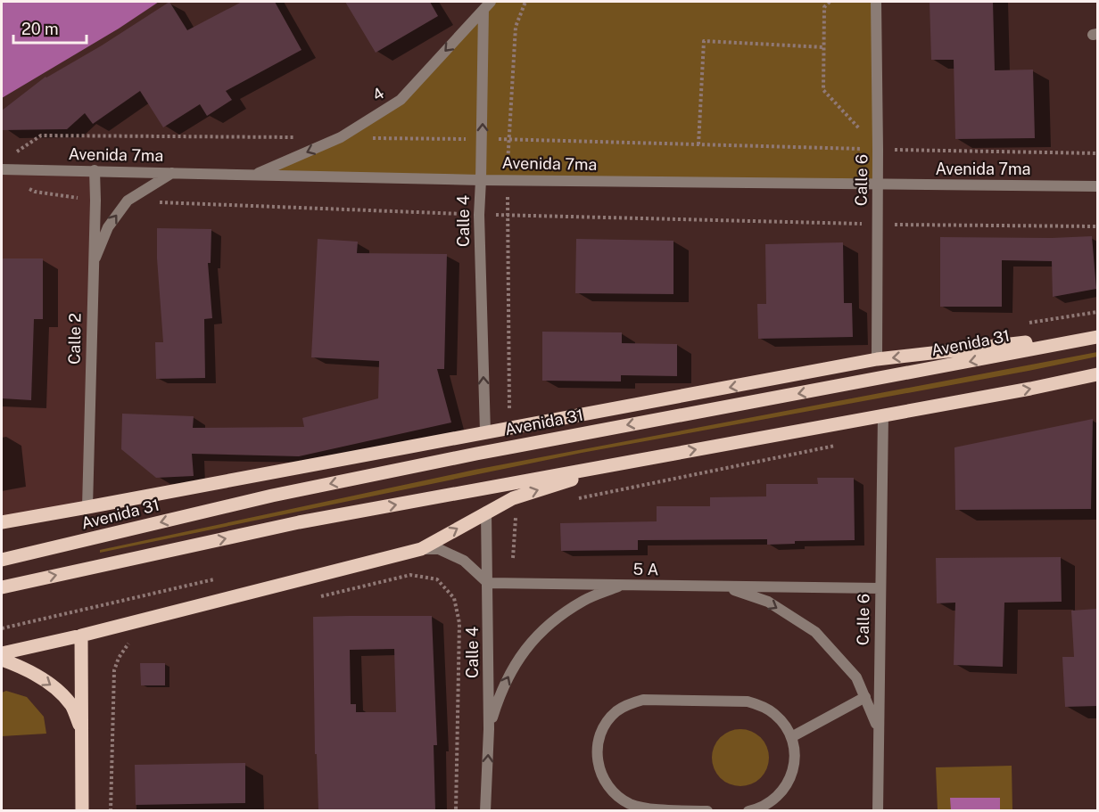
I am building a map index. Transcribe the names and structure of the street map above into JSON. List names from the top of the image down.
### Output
{
  "streets": {
    "main road": ["Avenida 31"],
    "street": [
      "4",
      "Avenida 7ma",
      "Calle 6",
      "Calle 4",
      "Calle 2",
      "5 A"
    ]
  },
  "crossings": [
    ["4", "Avenida 7ma"],
    ["4", "Calle 4"],
    ["Avenida 7ma", "Calle 6"],
    ["Avenida 7ma", "Calle 4"],
    ["Avenida 7ma", "Calle 2"],
    ["Calle 6", "5 A"],
    ["Calle 4", "5 A"]
  ],
  "one_way": ["4", "Calle 4"],
  "scale_bar": "20 m"
}
